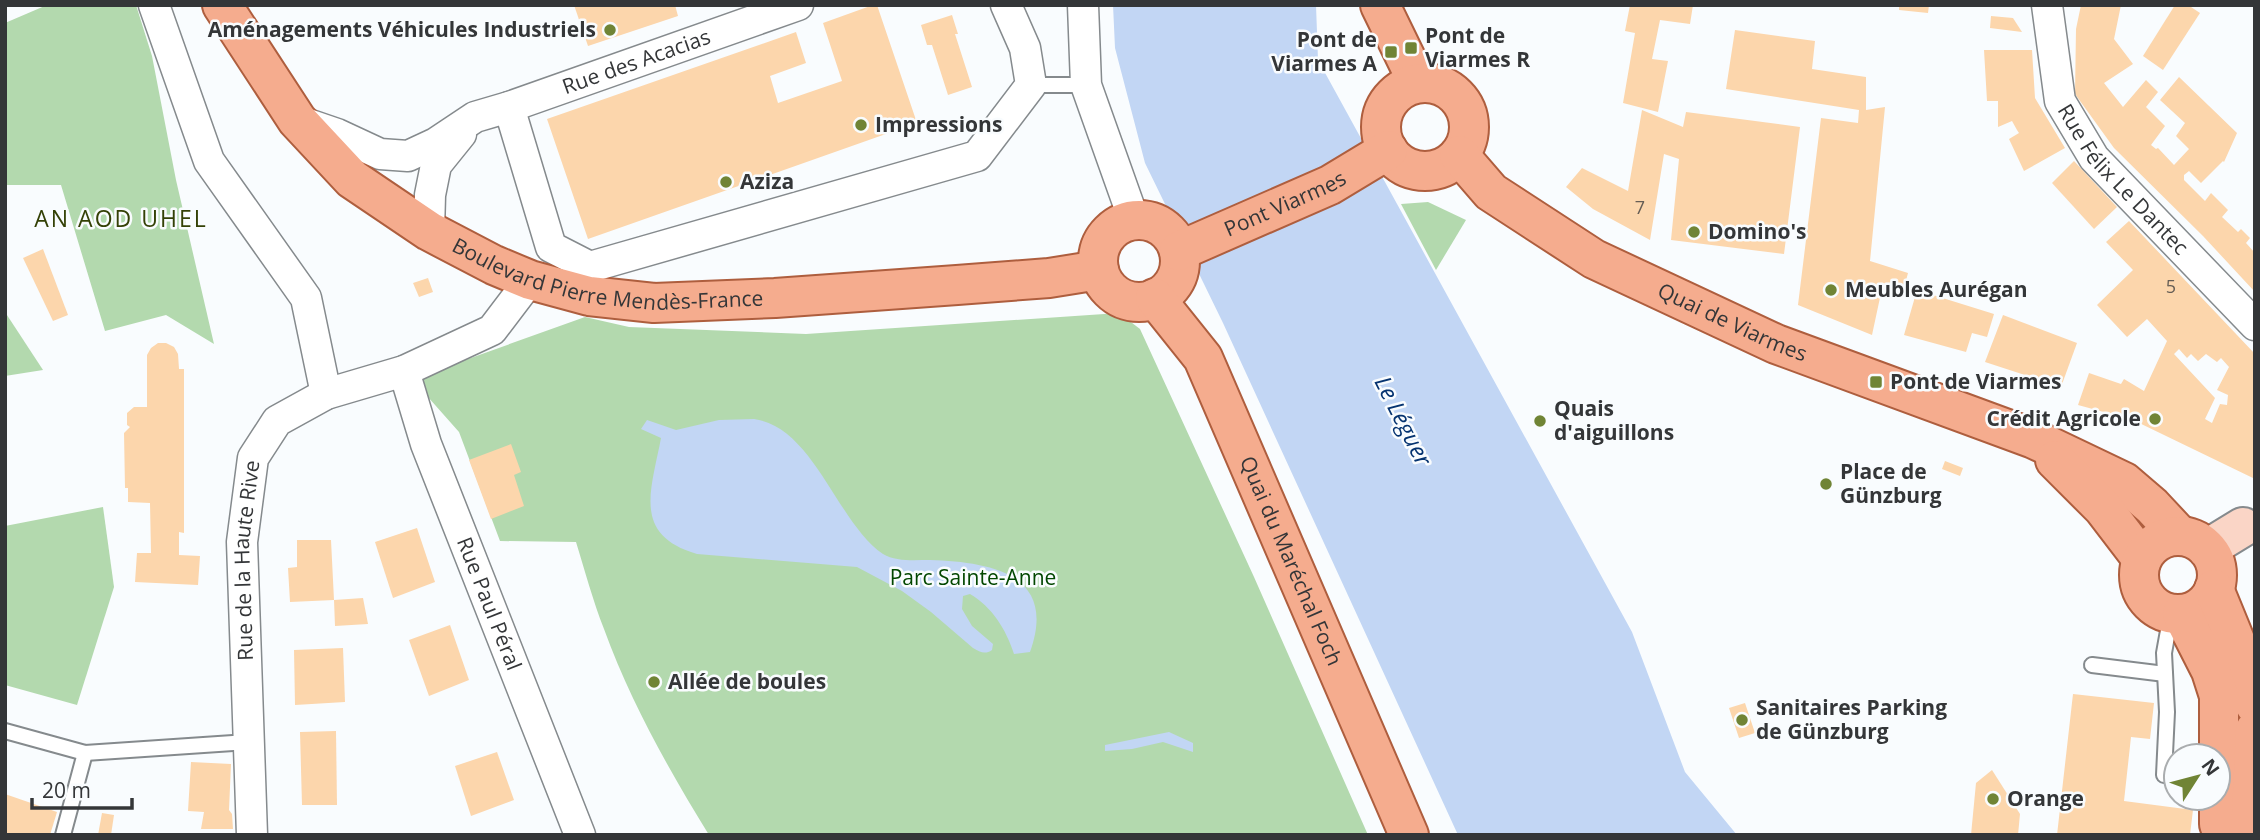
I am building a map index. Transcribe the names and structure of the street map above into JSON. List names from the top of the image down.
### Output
{
  "streets": {
    "main road": [
      "Pont Viarmes",
      "Boulevard Pierre Mendès-France",
      "Quai de Viarmes",
      "Quai du Maréchal Foch"
    ],
    "street": [
      "Rue des Acacias",
      "Rue Félix Le Dantec",
      "Rue de la Haute Rive",
      "Rue Paul Péral"
    ]
  },
  "crossings": [
    ["Rue des Acacias", "Boulevard Pierre Mendès-France"],
    ["Pont Viarmes", "Boulevard Pierre Mendès-France"],
    ["Pont Viarmes", "Quai de Viarmes"],
    ["Pont Viarmes", "Quai du Maréchal Foch"],
    ["Boulevard Pierre Mendès-France", "Rue de la Haute Rive"],
    ["Boulevard Pierre Mendès-France", "Quai du Maréchal Foch"],
    ["Rue de la Haute Rive", "Rue Paul Péral"]
  ],
  "districts": ["AN AOD UHEL"],
  "water": ["Le Léguer"],
  "parks": ["Parc Sainte-Anne"],
  "places": {
    "other": [
      "Aménagements Véhicules Industriels",
      "Impressions",
      "Aziza",
      "Domino's",
      "Meubles Aurégan",
      "Crédit Agricole",
      "Quais d'aiguillons",
      "Place de Günzburg",
      "Allée de boules",
      "Sanitaires Parking de Günzburg",
      "Orange"
    ],
    "transit": ["Pont de Viarmes R", "Pont de Viarmes A", "Pont de Viarmes"]
  },
  "house_numbers": ["7", "5"],
  "scale_bar": "20 m",
  "north": "top right"
}
